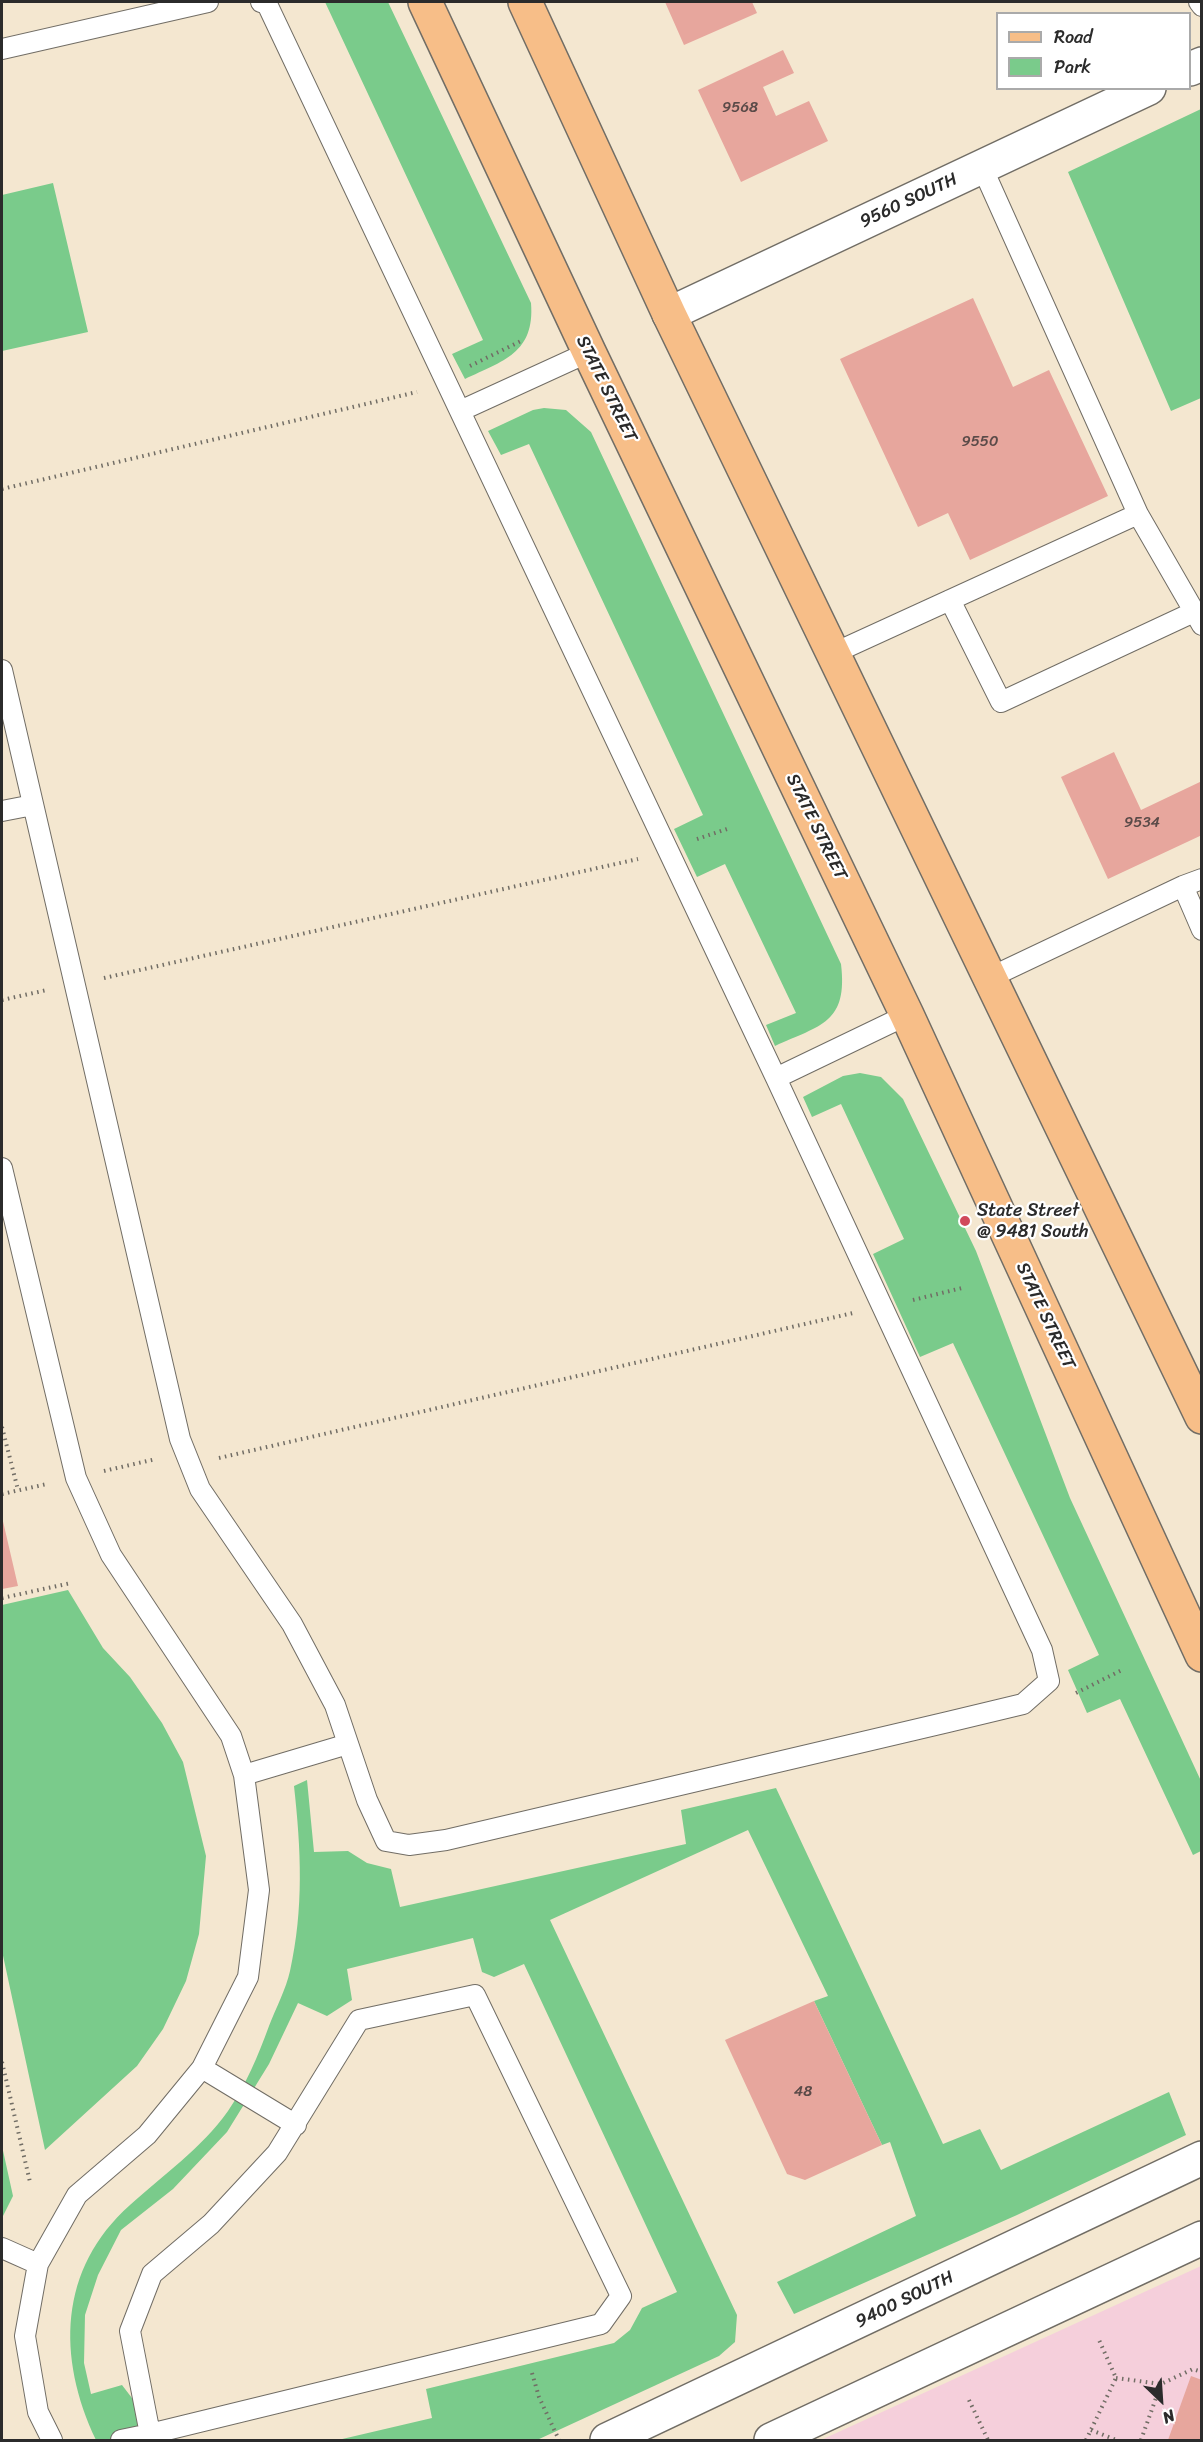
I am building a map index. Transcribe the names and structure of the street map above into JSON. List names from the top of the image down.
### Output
{
  "streets": {
    "main road": ["STATE STREET"],
    "street": ["9560 SOUTH", "9400 SOUTH"]
  },
  "places": ["State Street @ 9481 South"],
  "house_numbers": [
    "9568",
    "9550",
    "9534",
    "48"
  ],
  "legend": ["Road", "Park"],
  "north": "bottom right"
}
